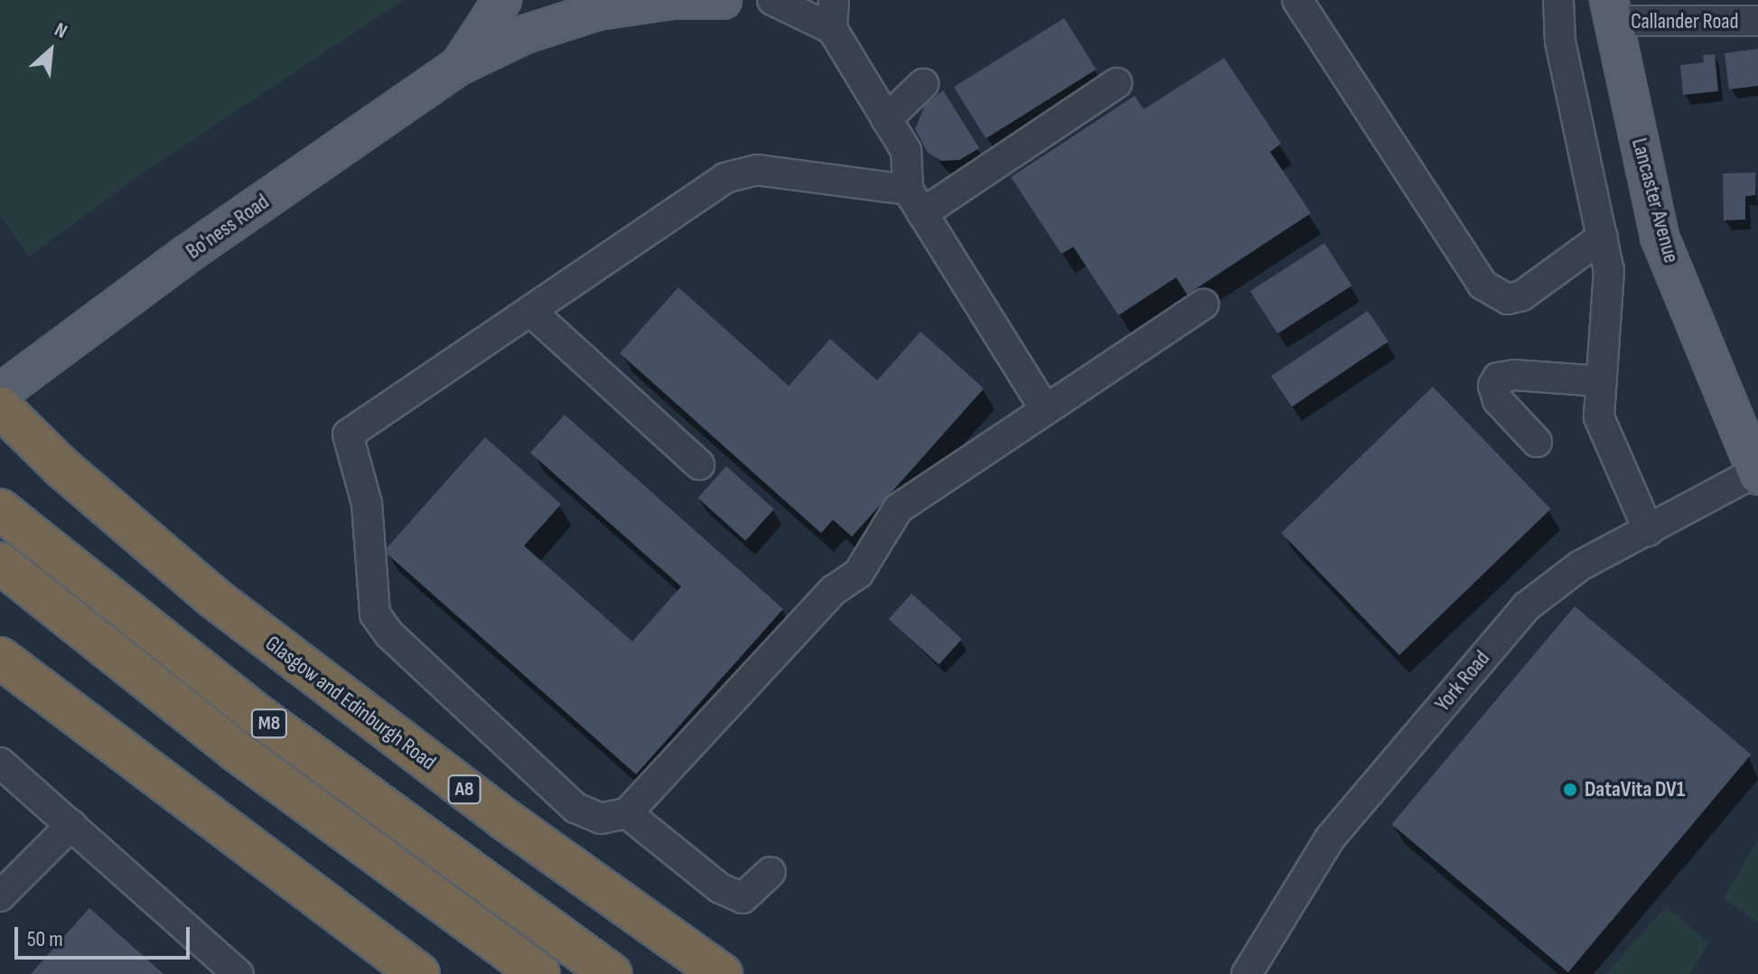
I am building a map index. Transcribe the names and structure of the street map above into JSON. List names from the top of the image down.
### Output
{
  "streets": {
    "highway": ["Glasgow and Edinburgh Road", "M8", "A8"],
    "main road": ["Lancaster Avenue", "Bo'ness Road"],
    "street": ["Callander Road", "York Road"]
  },
  "crossings": [
    ["Callander Road", "Lancaster Avenue"],
    ["Lancaster Avenue", "York Road"]
  ],
  "places": ["DataVita DV1"],
  "scale_bar": "50 m",
  "north": "top right"
}
